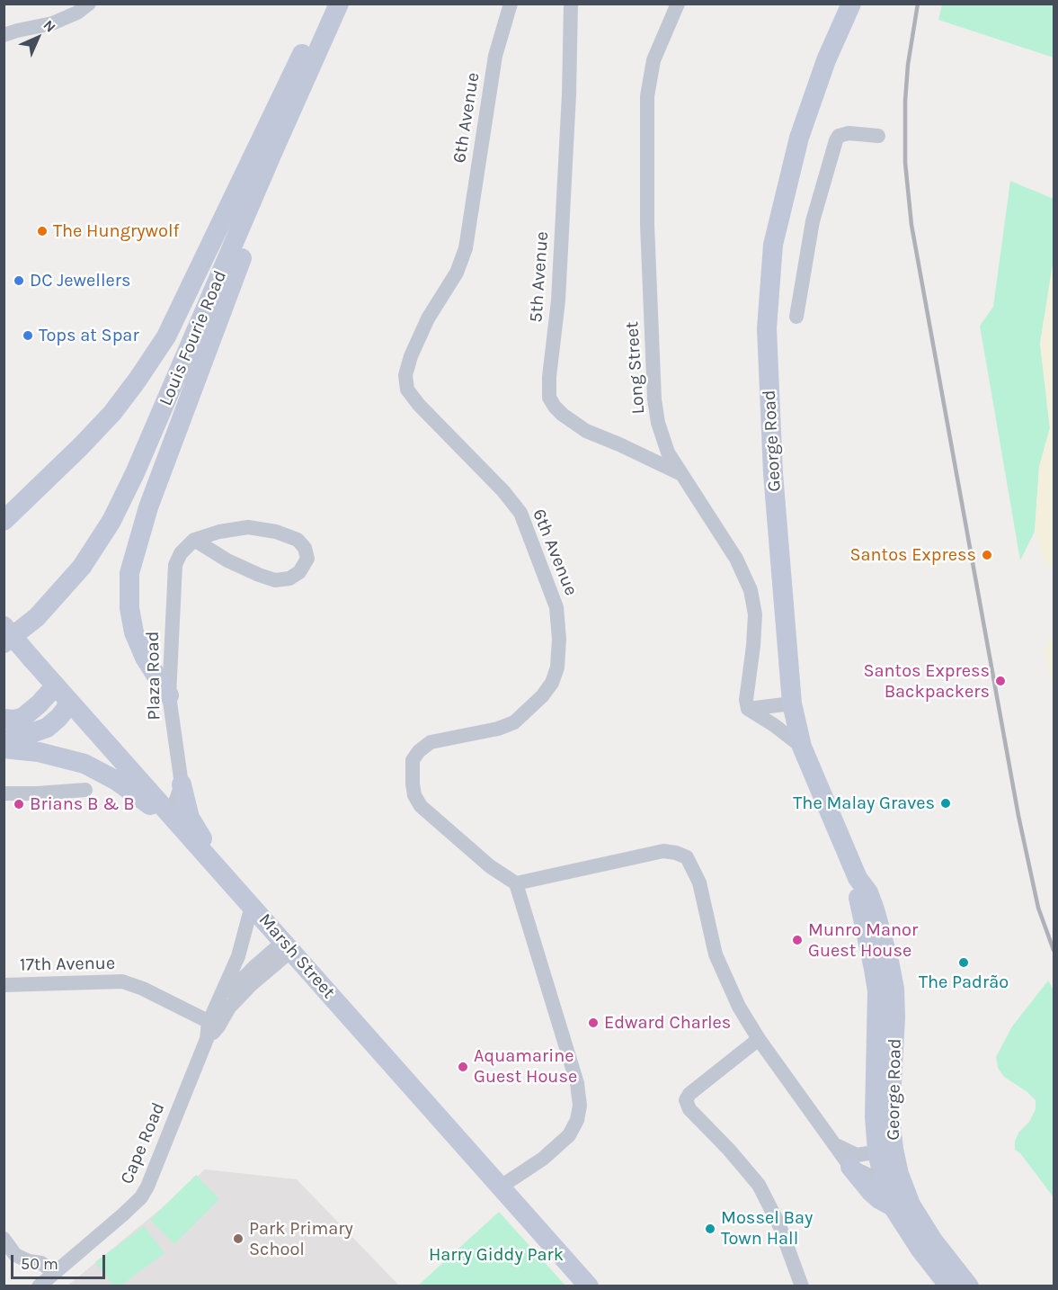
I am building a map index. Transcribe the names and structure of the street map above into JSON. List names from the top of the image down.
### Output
{
  "streets": {
    "street": [
      "6th Avenue",
      "5th Avenue",
      "Louis Fourie Road",
      "Long Street",
      "George Road",
      "Plaza Road",
      "Marsh Street",
      "17th Avenue",
      "Cape Road"
    ]
  },
  "crossings": [
    ["5th Avenue", "Long Street"],
    ["Plaza Road", "Marsh Street"],
    ["Marsh Street", "Cape Road"],
    ["17th Avenue", "Cape Road"]
  ],
  "parks": ["Harry Giddy Park"],
  "places": [
    "The Hungrywolf",
    "DC Jewellers",
    "Tops at Spar",
    "Santos Express",
    "Santos Express Backpackers",
    "The Malay Graves",
    "Brians B & B",
    "Munro Manor Guest House",
    "The Padrão",
    "Edward Charles",
    "Aquamarine Guest House",
    "Mossel Bay Town Hall",
    "Park Primary School"
  ],
  "scale_bar": "50 m",
  "north": "top right"
}
